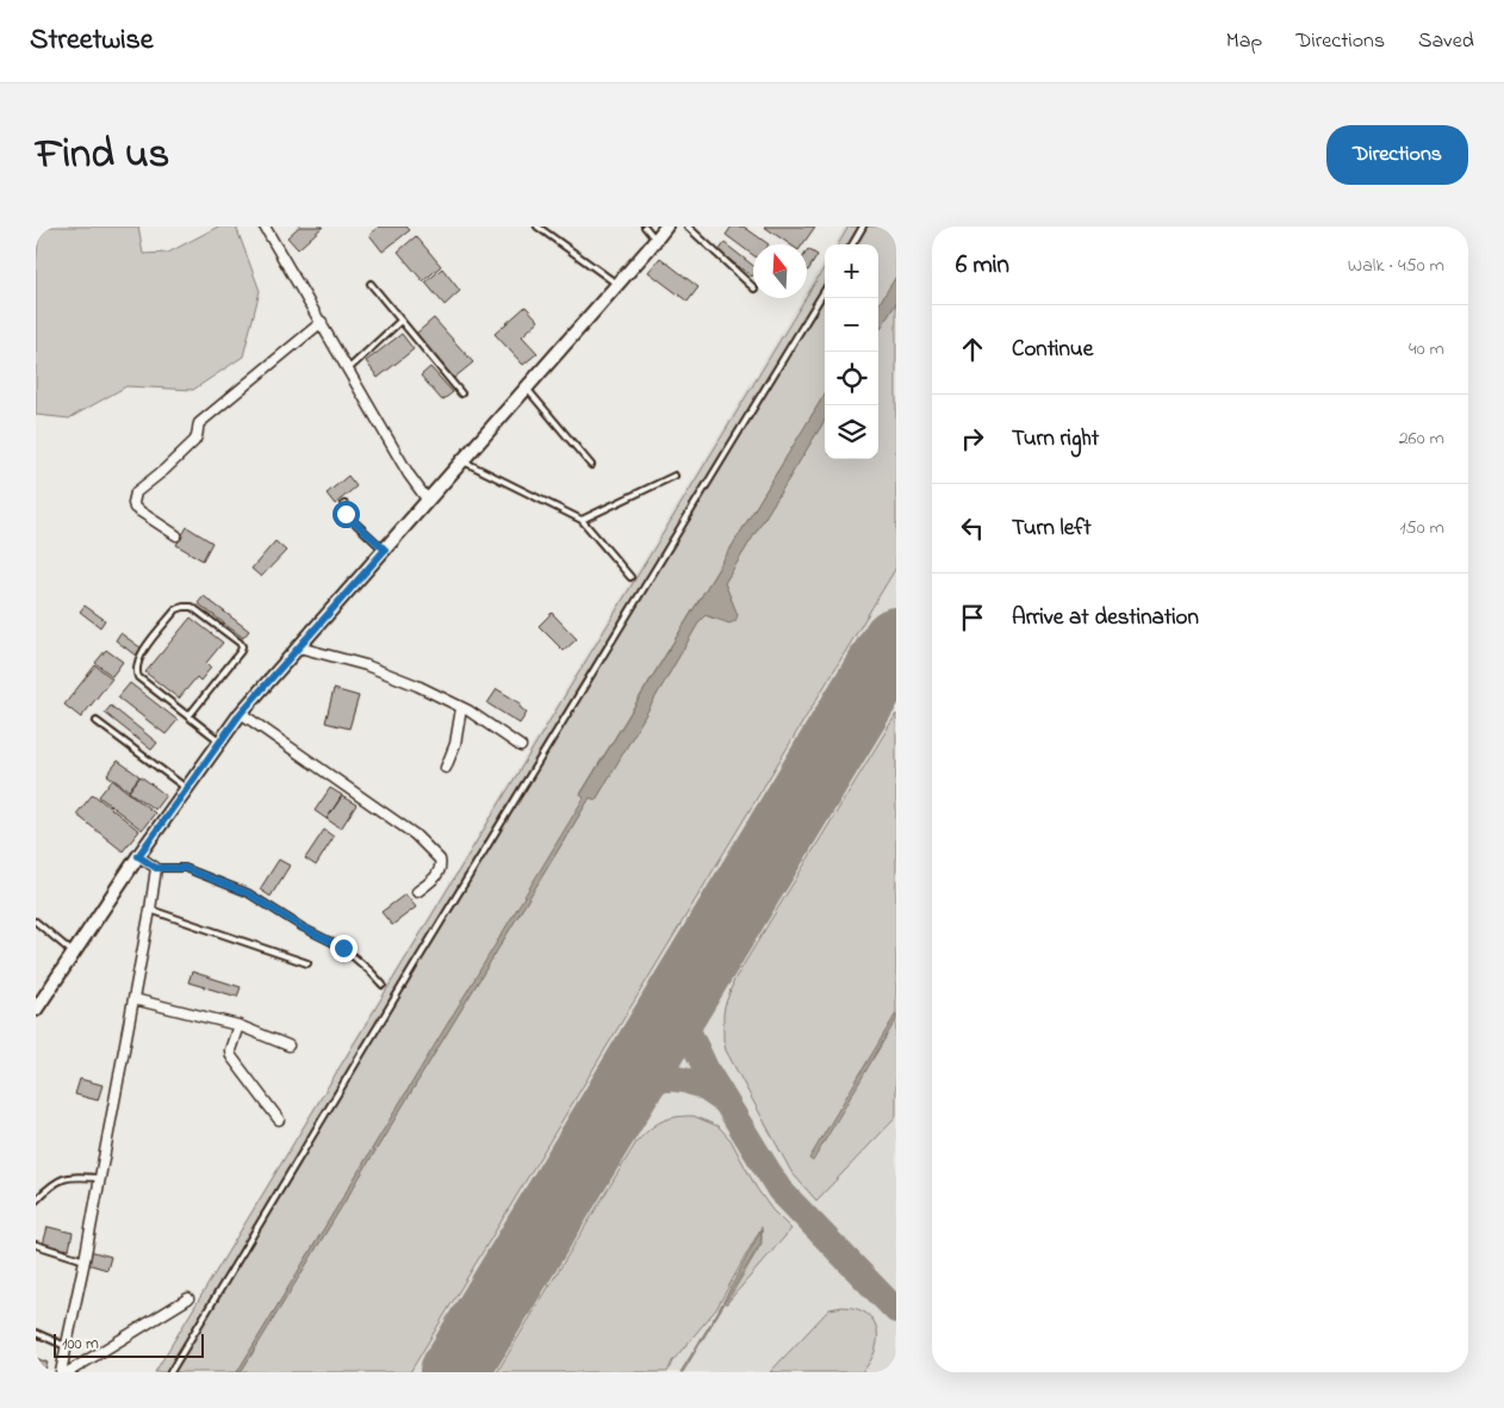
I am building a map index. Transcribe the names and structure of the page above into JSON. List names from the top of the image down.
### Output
{
  "scale_bar": "100 m",
  "north": "top",
  "page": {
    "header": "Streetwise",
    "nav": ["Map", "Directions", "Saved"],
    "title": "Find us",
    "buttons": "Directions",
    "heading": ["6 min", "Walk · 450 m"],
    "map_buttons": ["+", "−"],
    "list": [
      ["Continue", "40 m"],
      ["Turn right", "260 m"],
      ["Turn left", "150 m"],
      "Arrive at destination"
    ],
    "scale": "100 m"
  }
}
